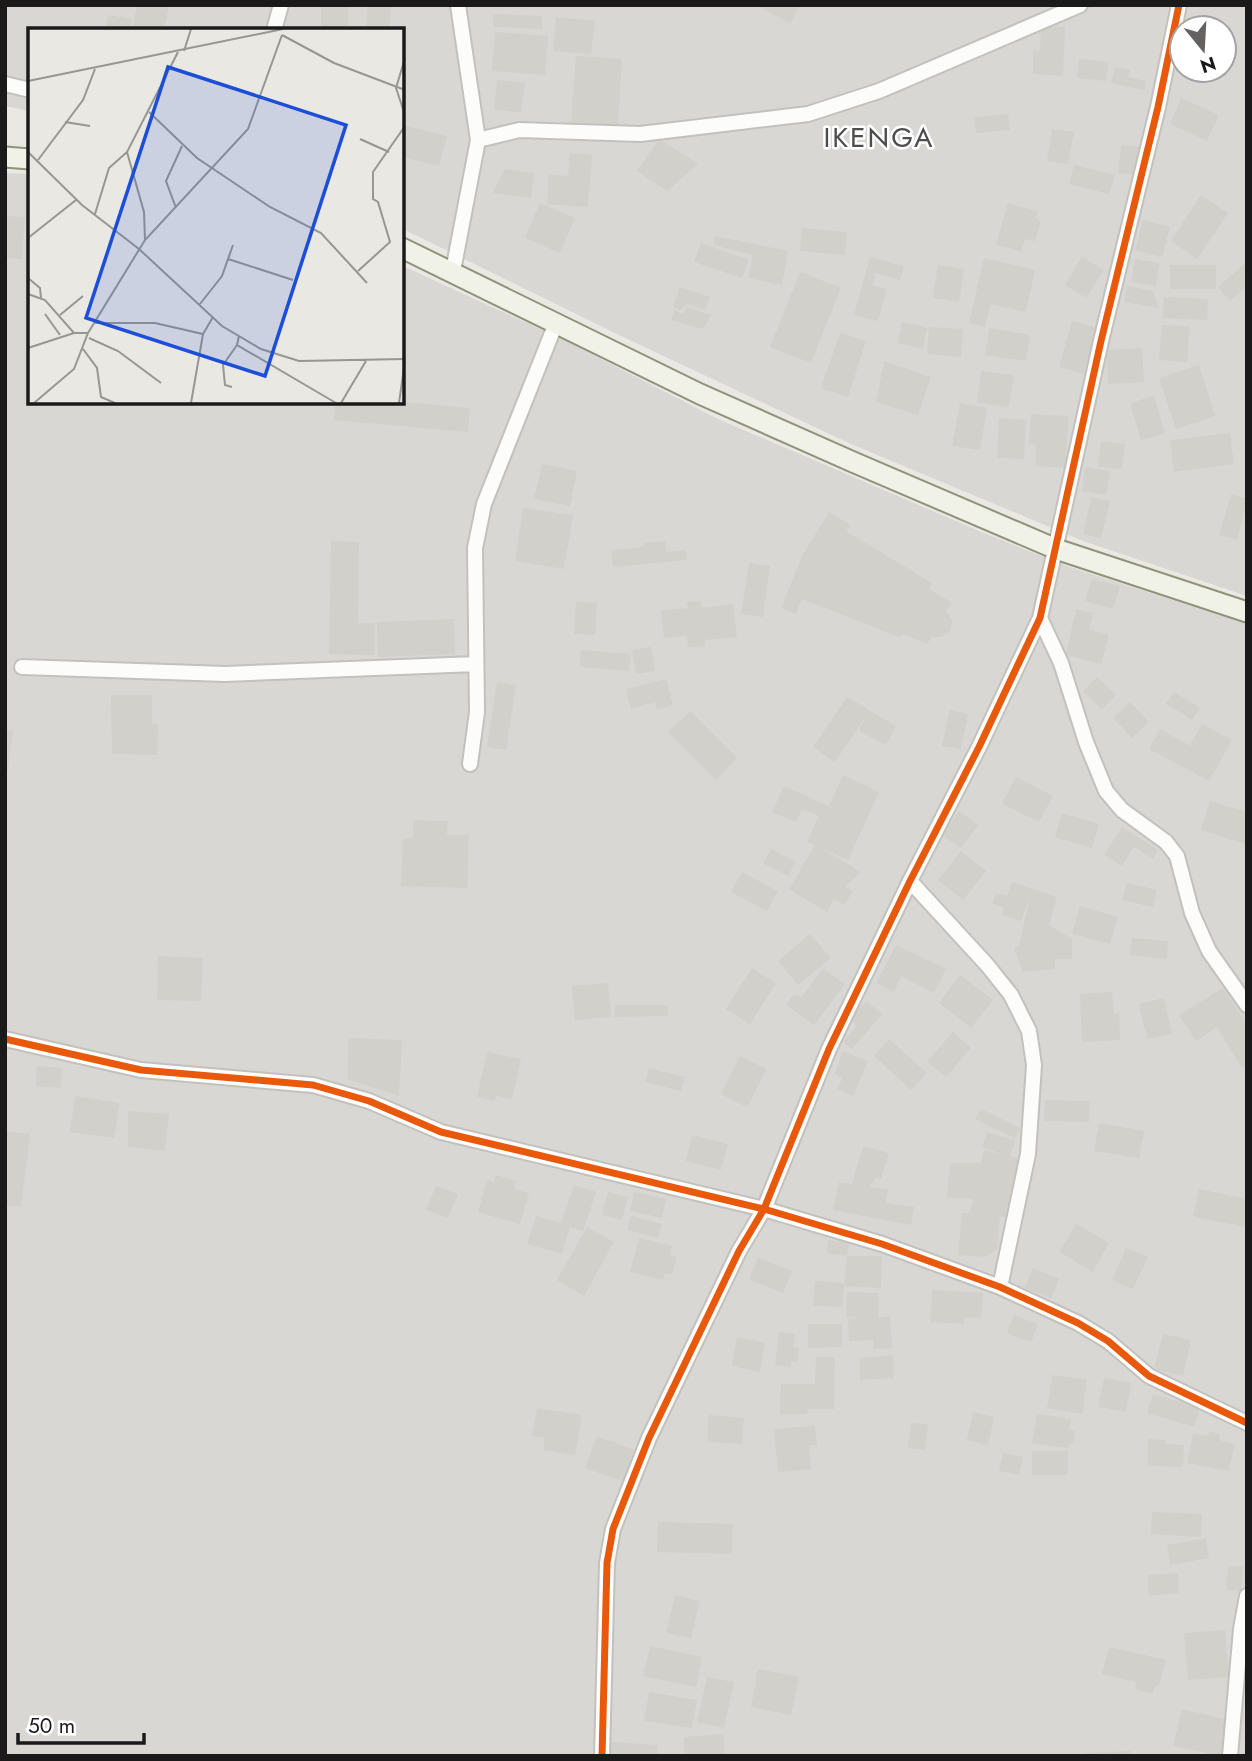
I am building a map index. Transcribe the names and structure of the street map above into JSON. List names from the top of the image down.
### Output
{
  "districts": ["IKENGA"],
  "scale_bar": "50 m",
  "north": "bottom"
}
